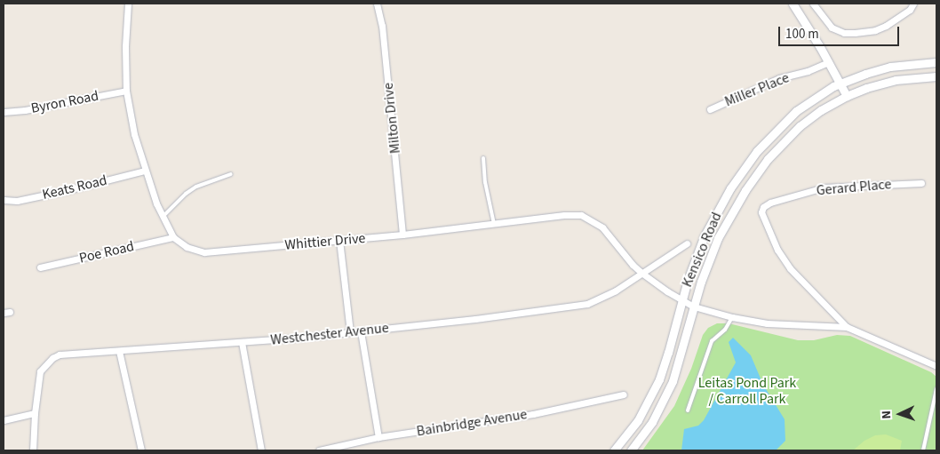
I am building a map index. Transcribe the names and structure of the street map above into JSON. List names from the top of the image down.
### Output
{
  "streets": {
    "street": [
      "Miller Place",
      "Byron Road",
      "Milton Drive",
      "Keats Road",
      "Gerard Place",
      "Whittier Drive",
      "Kensico Road",
      "Poe Road",
      "Westchester Avenue",
      "Bainbridge Avenue"
    ]
  },
  "crossings": [
    ["Byron Road", "Whittier Drive"],
    ["Milton Drive", "Whittier Drive"],
    ["Keats Road", "Whittier Drive"],
    ["Gerard Place", "Whittier Drive"],
    ["Whittier Drive", "Kensico Road"],
    ["Whittier Drive", "Poe Road"],
    ["Whittier Drive", "Westchester Avenue"]
  ],
  "parks": ["Leitas Pond Park / Carroll Park"],
  "scale_bar": "100 m",
  "north": "left"
}
